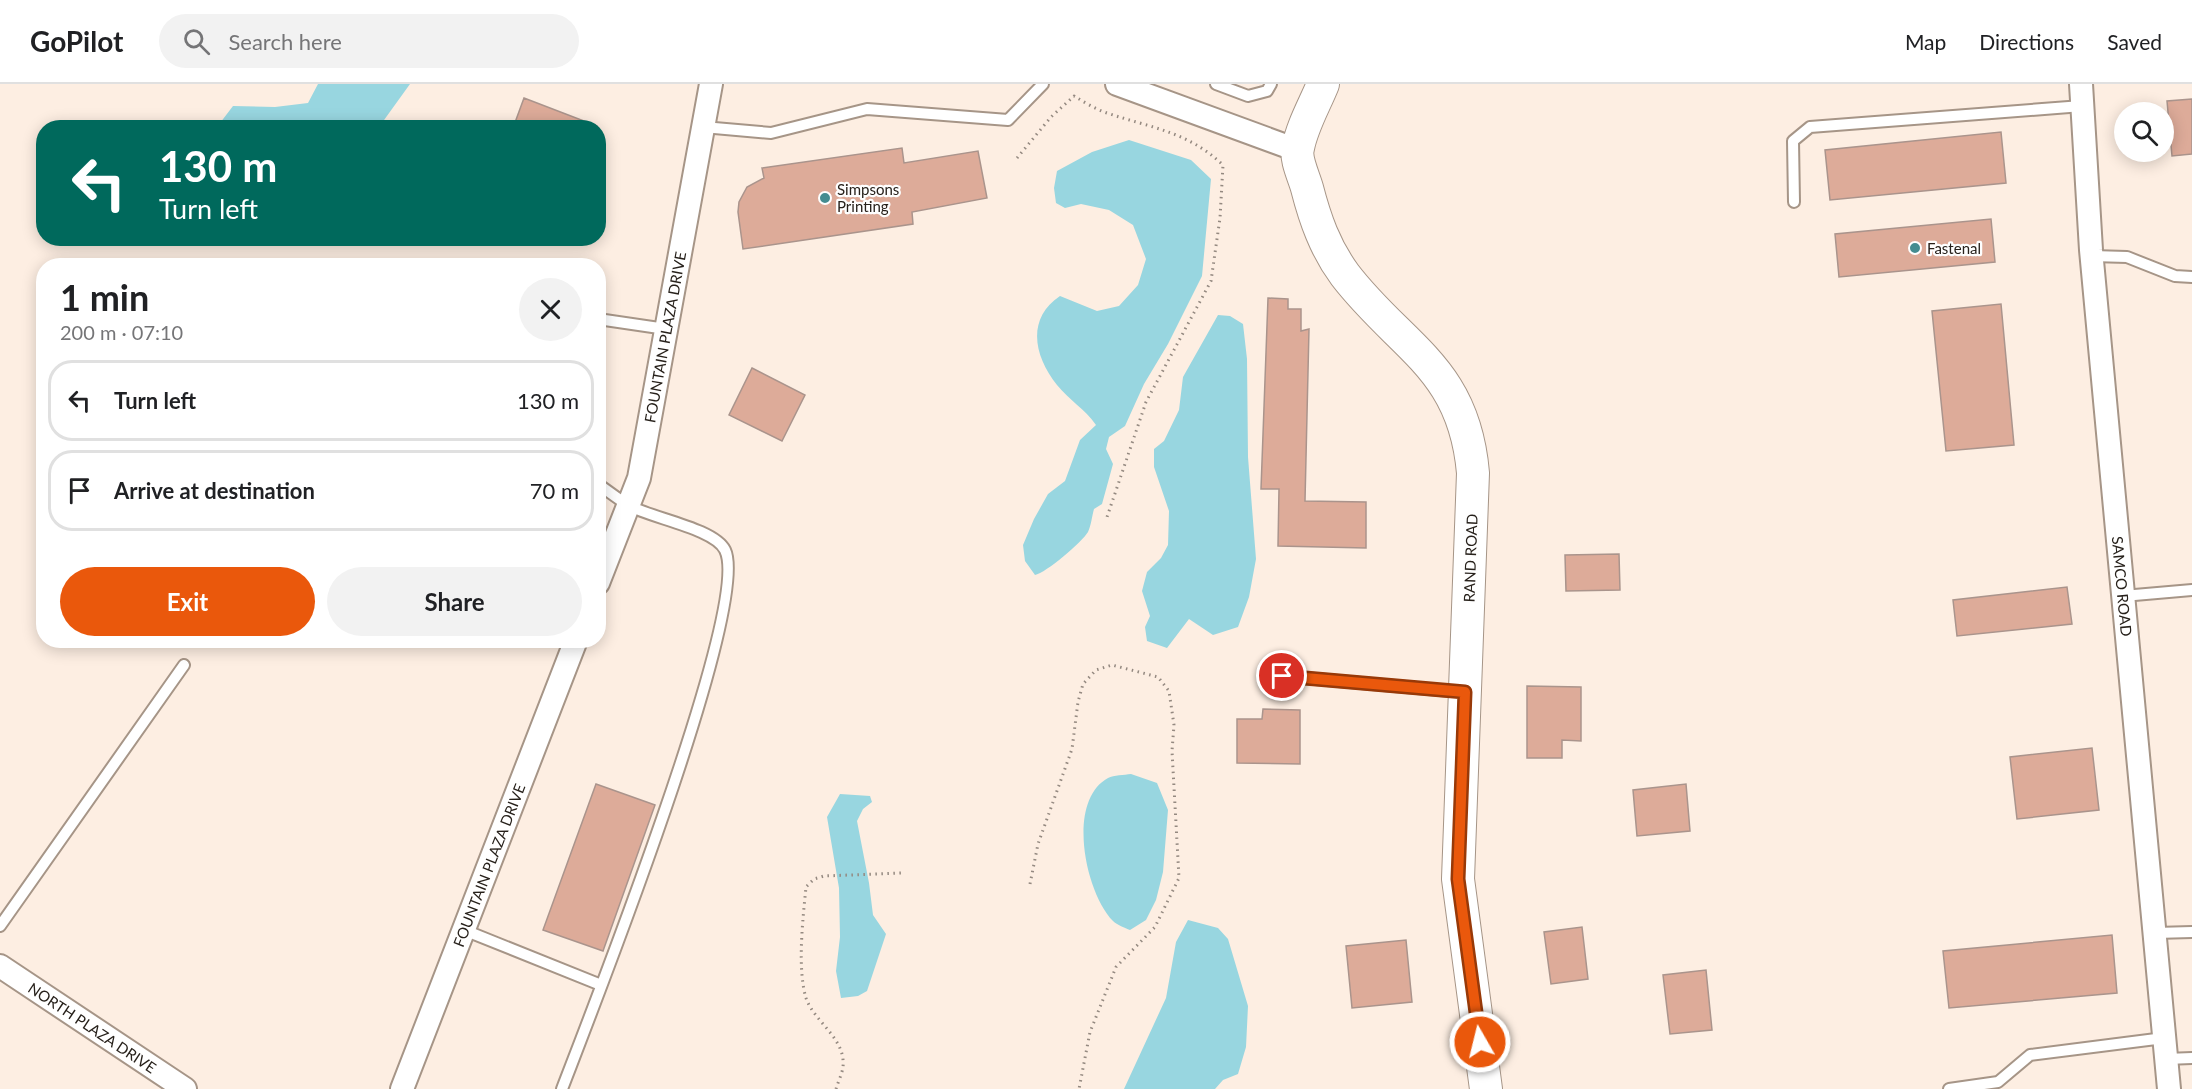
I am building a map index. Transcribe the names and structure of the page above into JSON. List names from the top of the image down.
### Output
{
  "streets": {
    "street": [
      "FOUNTAIN PLAZA DRIVE",
      "RAND ROAD",
      "SAMCO ROAD",
      "NORTH PLAZA DRIVE"
    ]
  },
  "places": ["Simpsons Printing", "Fastenal"],
  "page": {
    "header": "GoPilot",
    "search": "Search here",
    "nav": ["Map", "Directions", "Saved"],
    "turn": ["130 m", "Turn left"],
    "heading": ["1 min", "200 m · 07:10"],
    "list": [
      {
        "name": "Turn left",
        "value": "130 m"
      },
      {
        "name": "Arrive at destination",
        "value": "70 m"
      }
    ],
    "buttons": ["Exit", "Share"]
  }
}
